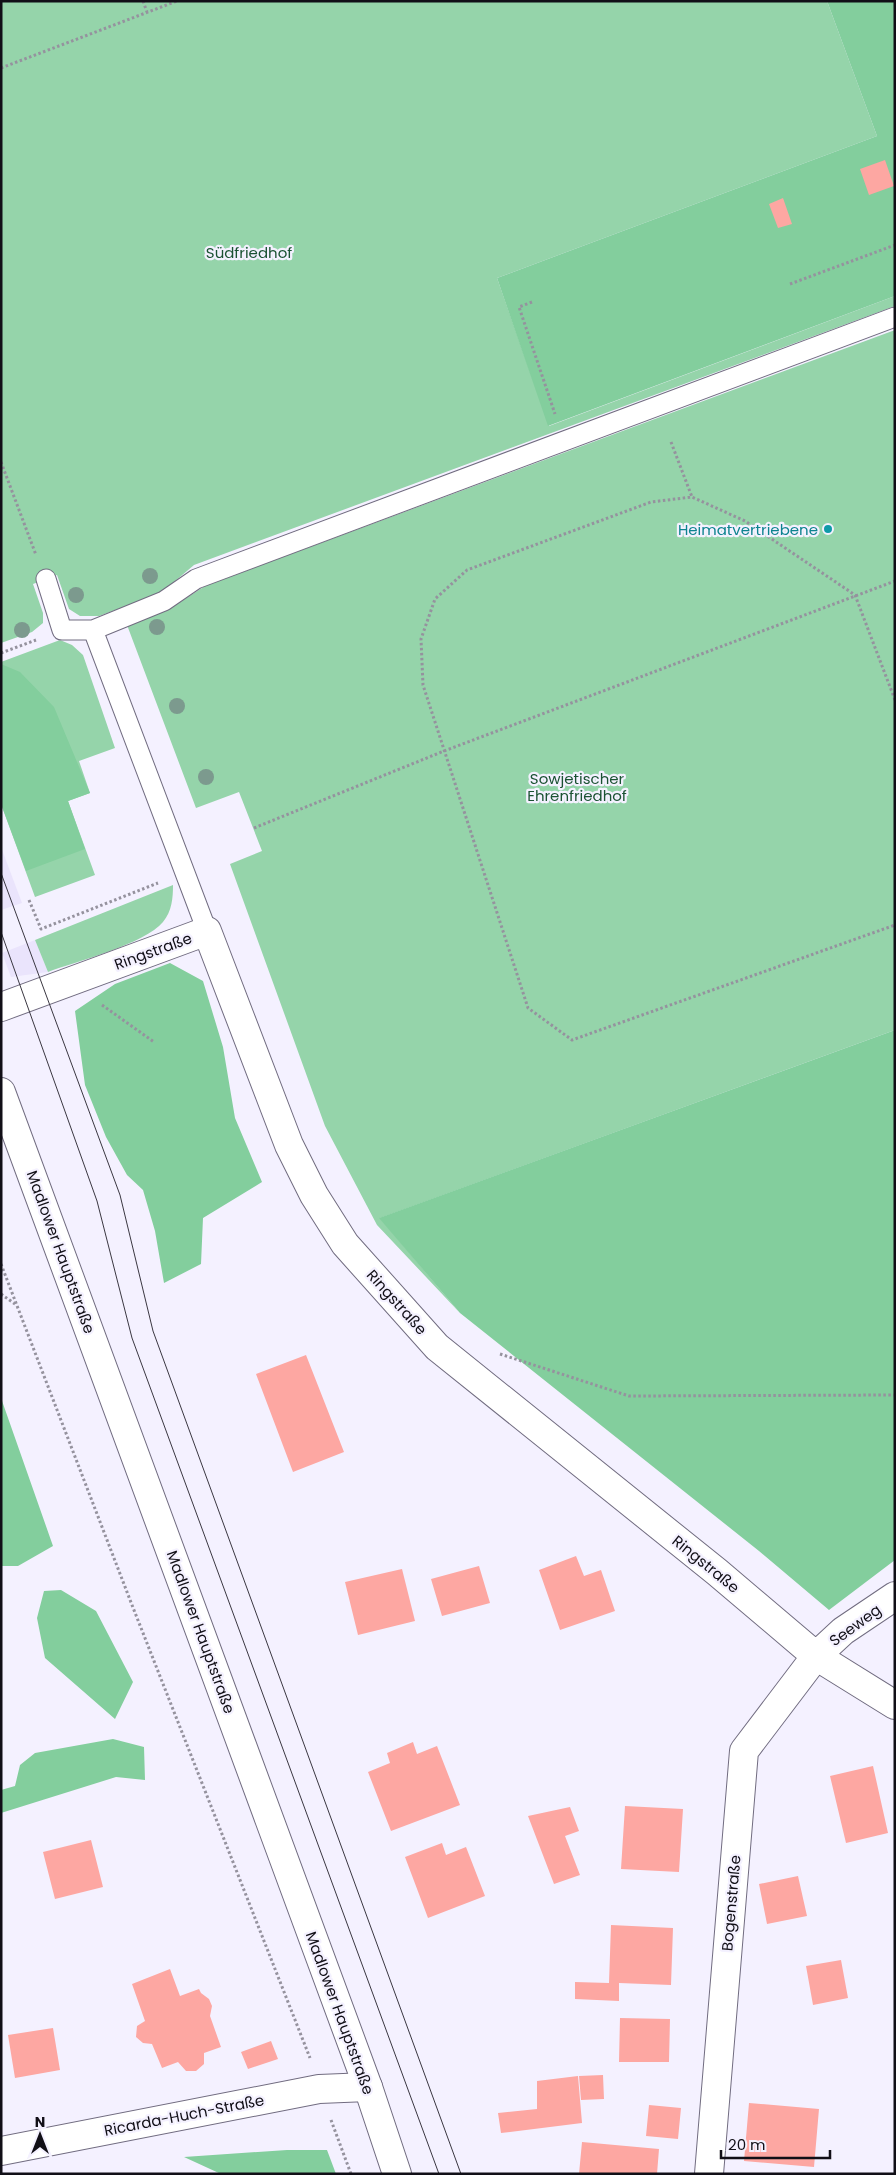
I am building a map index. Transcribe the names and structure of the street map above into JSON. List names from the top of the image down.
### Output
{
  "streets": {
    "street": [
      "Ringstraße",
      "Madlower Hauptstraße",
      "Seeweg",
      "Bogenstraße",
      "Ricarda-Huch-Straße"
    ]
  },
  "crossings": [
    ["Ringstraße", "Seeweg"],
    ["Ringstraße", "Bogenstraße"],
    ["Madlower Hauptstraße", "Ricarda-Huch-Straße"],
    ["Seeweg", "Bogenstraße"]
  ],
  "parks": ["Südfriedhof", "Sowjetischer Ehrenfriedhof"],
  "places": ["Heimatvertriebene"],
  "scale_bar": "20 m",
  "north": "top"
}
